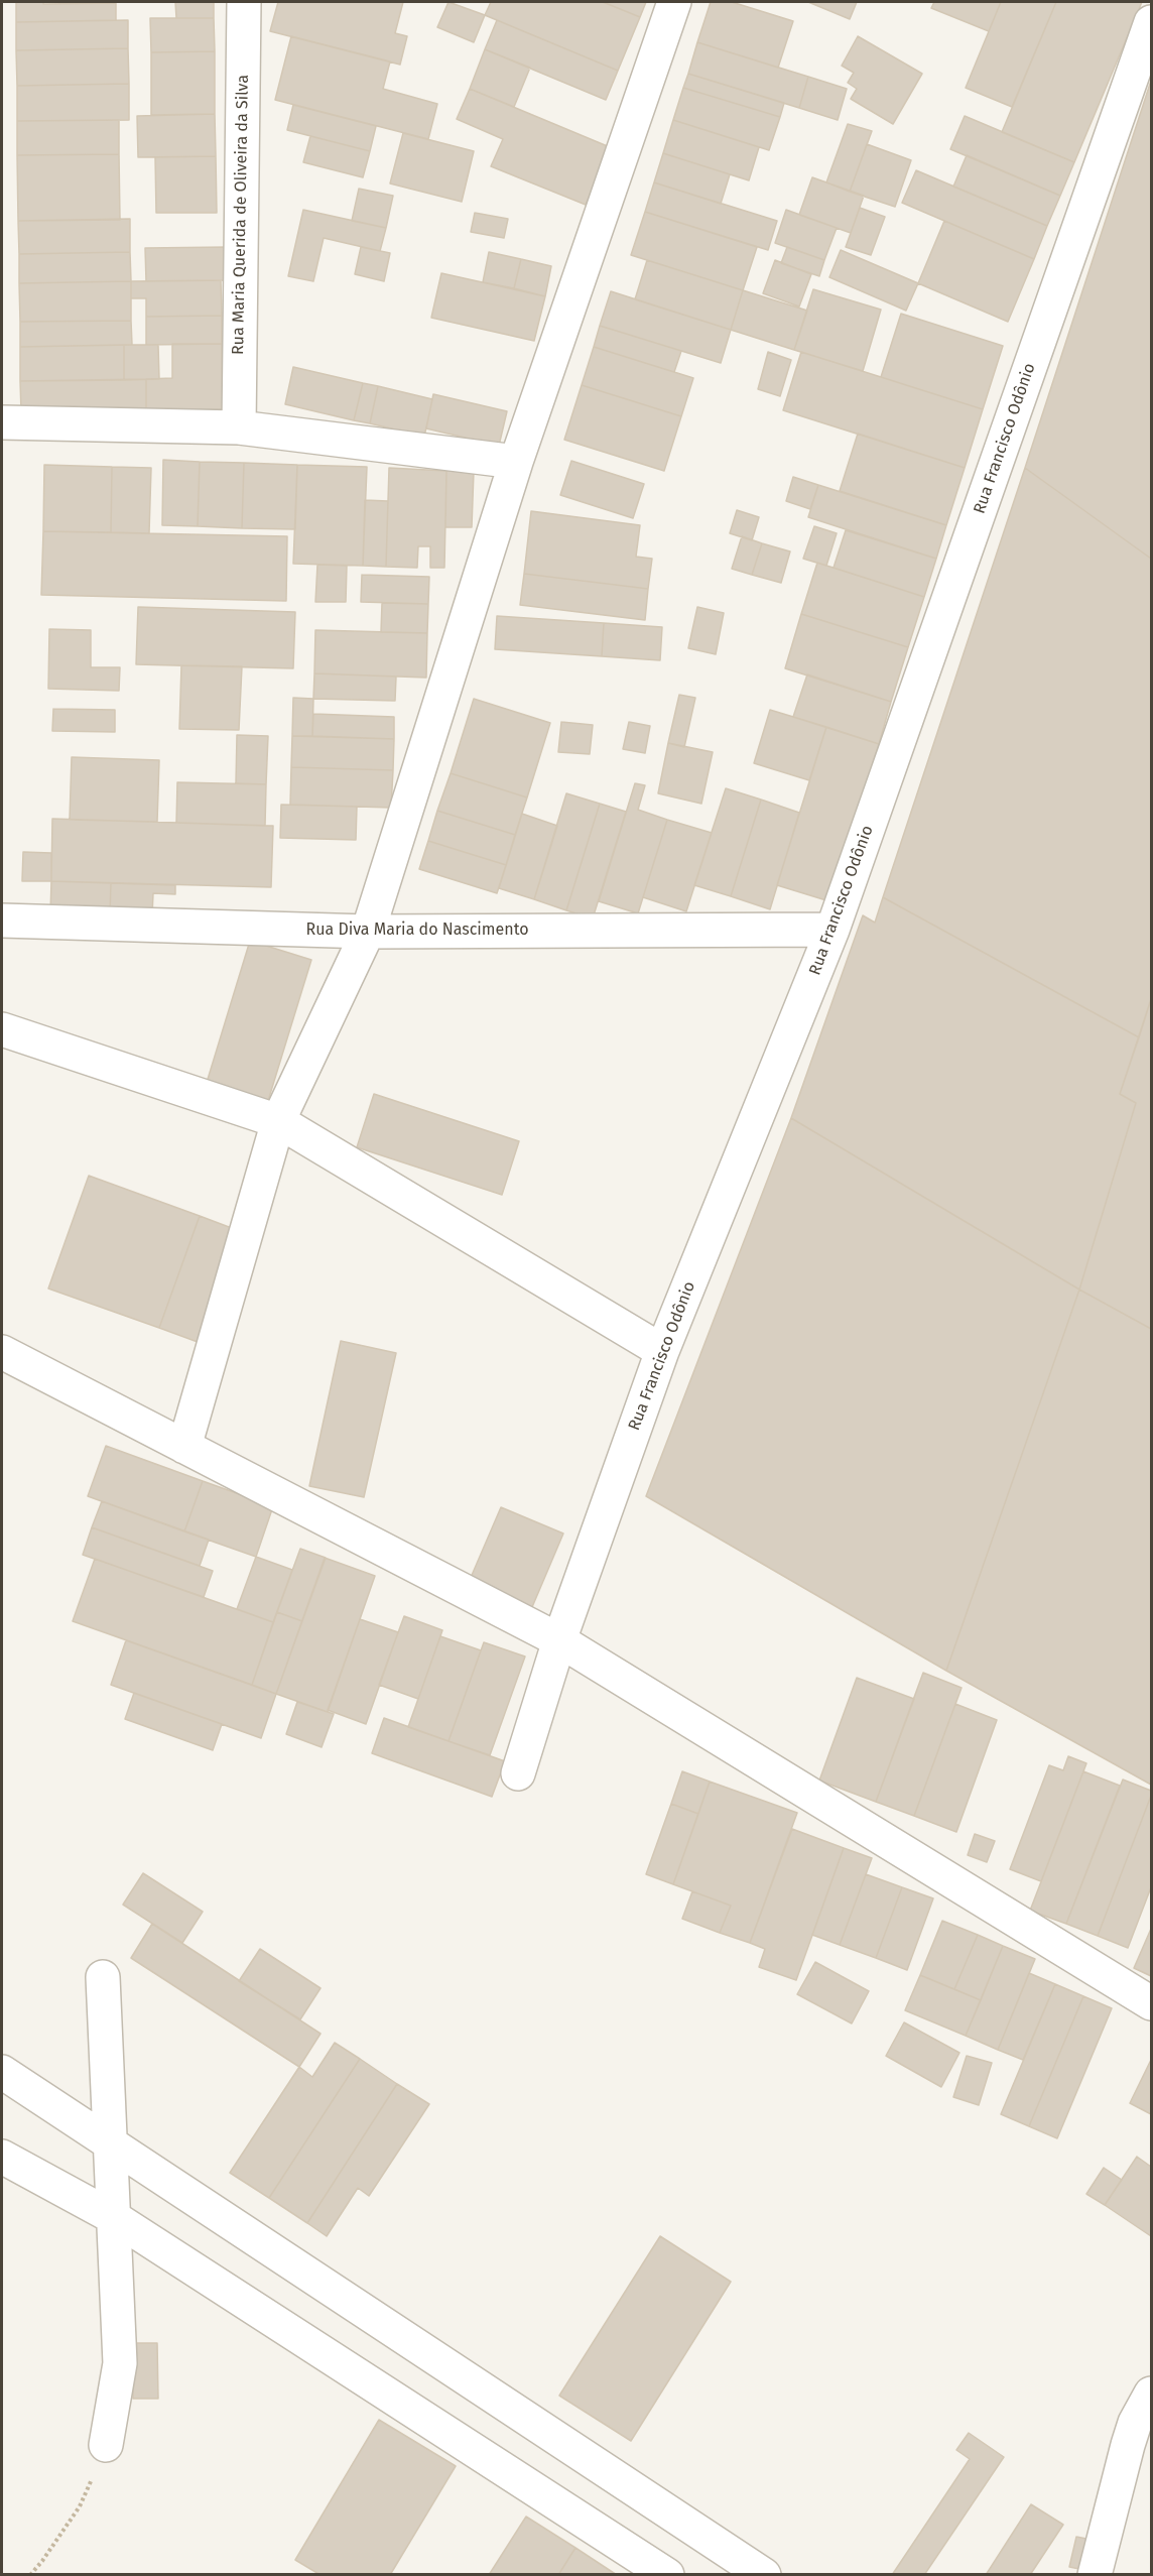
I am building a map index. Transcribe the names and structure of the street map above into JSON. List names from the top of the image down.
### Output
{
  "streets": {
    "street": ["Rua Maria Querida de Oliveira da Silva", "Rua Francisco Odônio", "Rua Diva Maria do Nascimento"]
  },
  "crossings": [
    ["Rua Francisco Odônio", "Rua Diva Maria do Nascimento"]
  ]
}
